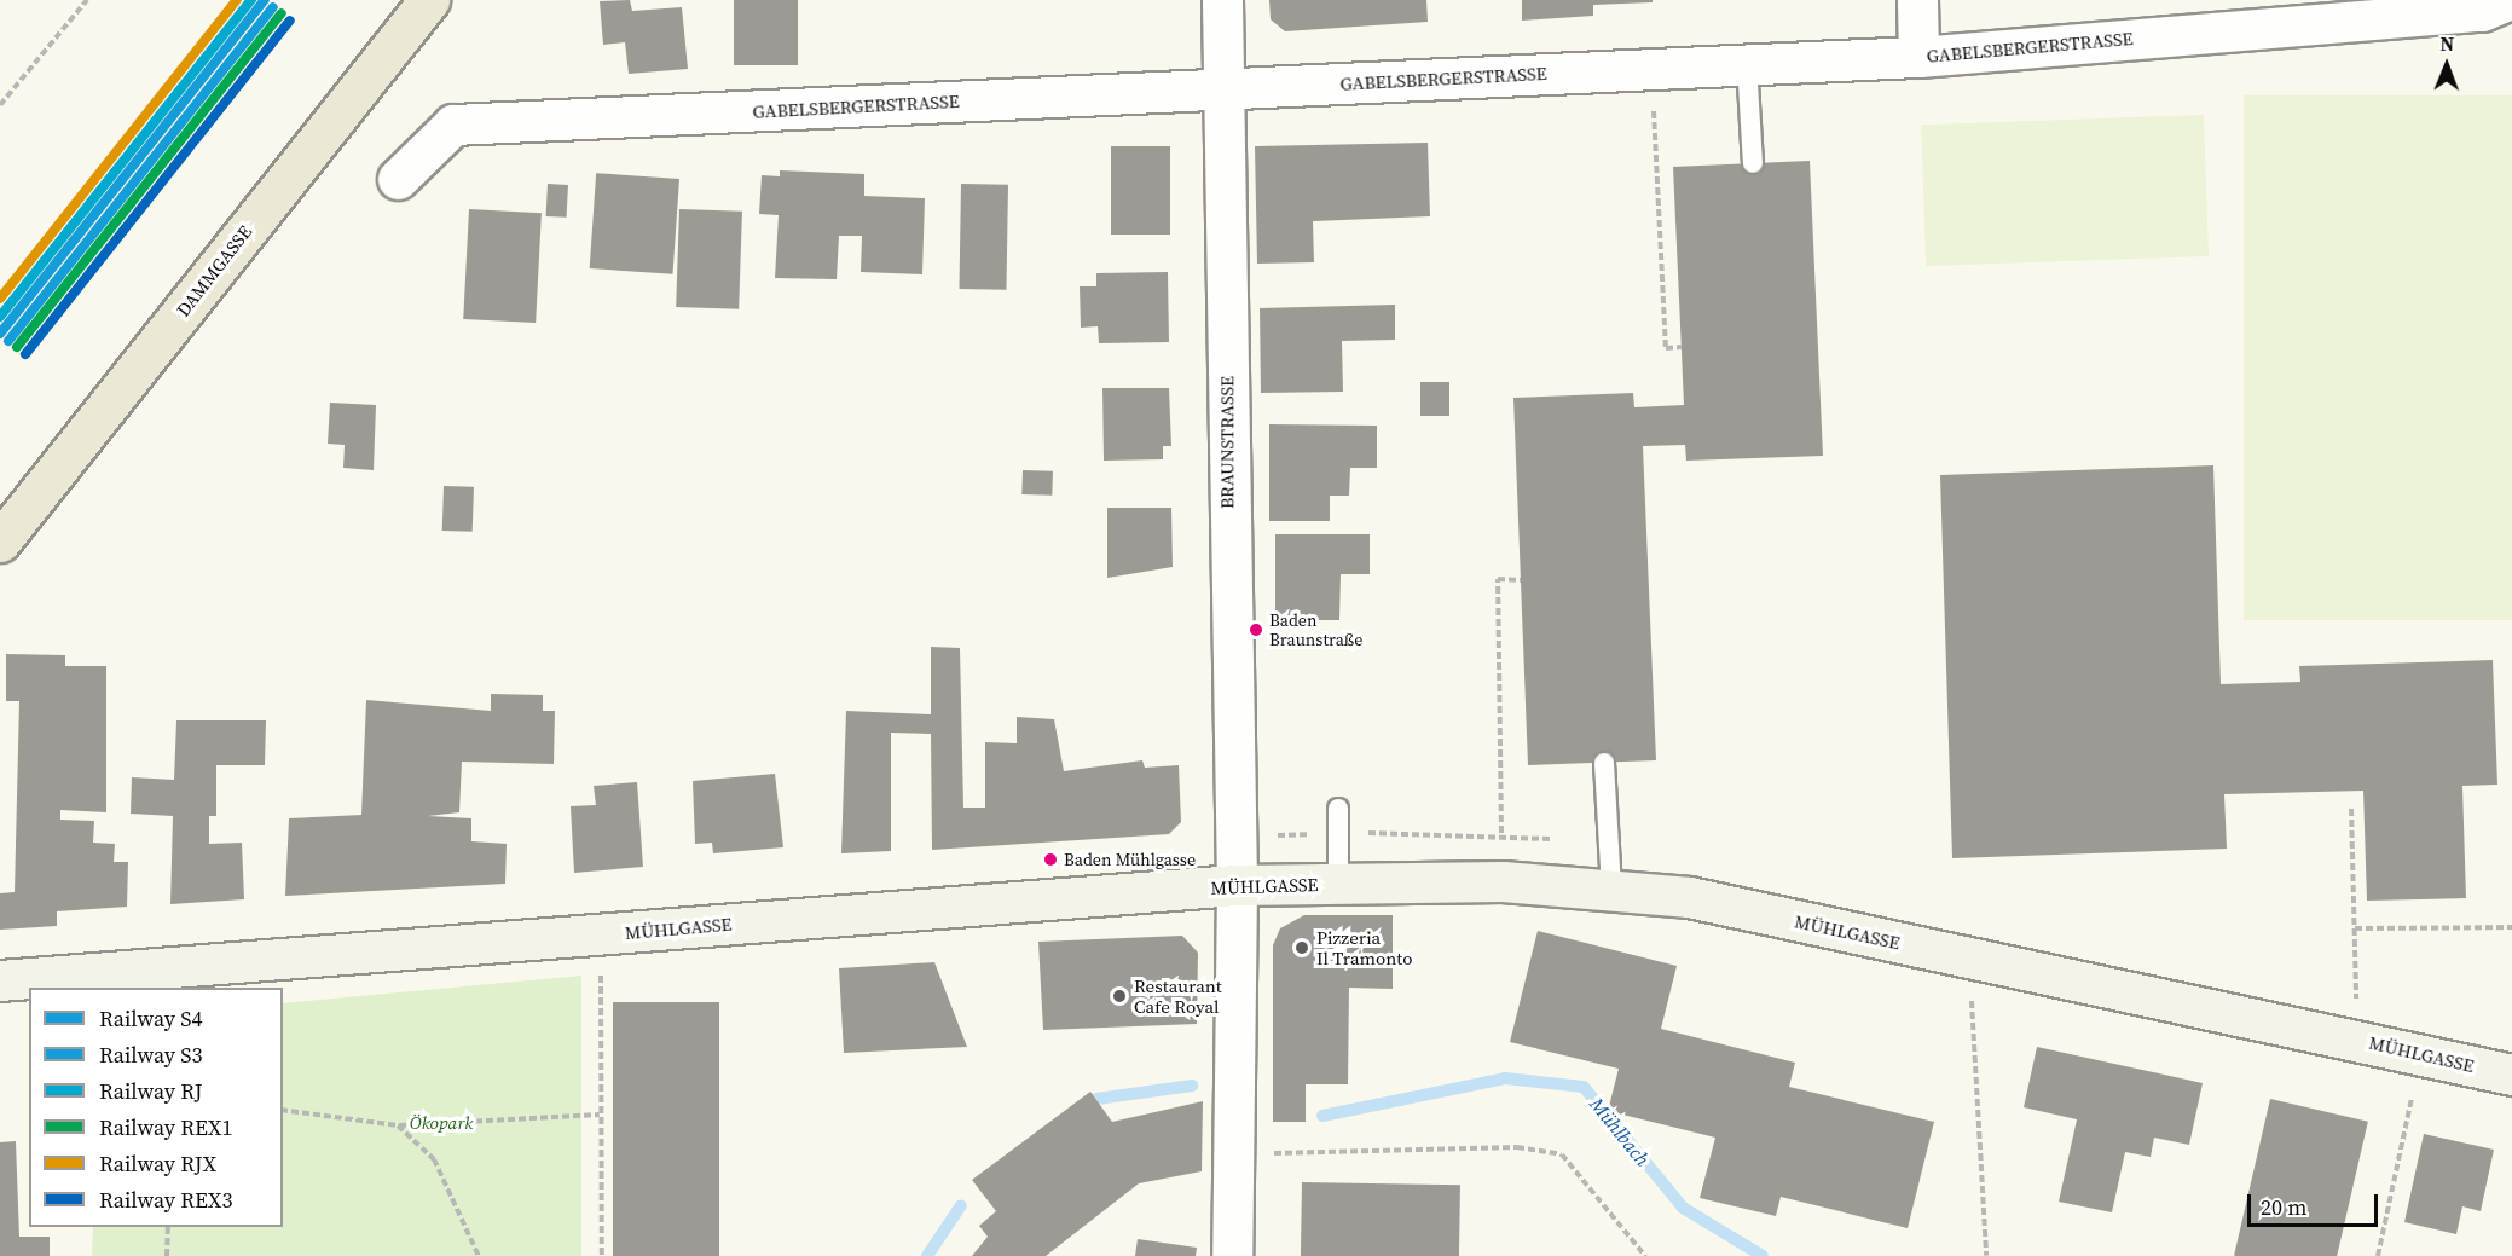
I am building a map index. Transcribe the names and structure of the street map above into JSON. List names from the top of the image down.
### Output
{
  "streets": {
    "main road": ["DAMMGASSE"],
    "street": ["GABELSBERGERSTRASSE", "BRAUNSTRASSE", "MÜHLGASSE"]
  },
  "crossings": [
    ["GABELSBERGERSTRASSE", "BRAUNSTRASSE"],
    ["BRAUNSTRASSE", "MÜHLGASSE"]
  ],
  "water": ["Mühlbach"],
  "parks": ["Ökopark"],
  "places": [
    "Baden Braunstraße",
    "Baden Mühlgasse",
    "Pizzeria Il Tramonto",
    "Restaurant Cafe Royal"
  ],
  "lines": [
    "rail line S4",
    "rail line RJ",
    "rail line RJX",
    "rail line S3",
    "rail line REX1",
    "rail line REX3"
  ],
  "legend": [
    "Railway S4",
    "Railway S3",
    "Railway RJ",
    "Railway REX1",
    "Railway RJX",
    "Railway REX3"
  ],
  "scale_bar": "20 m",
  "north": "top"
}
